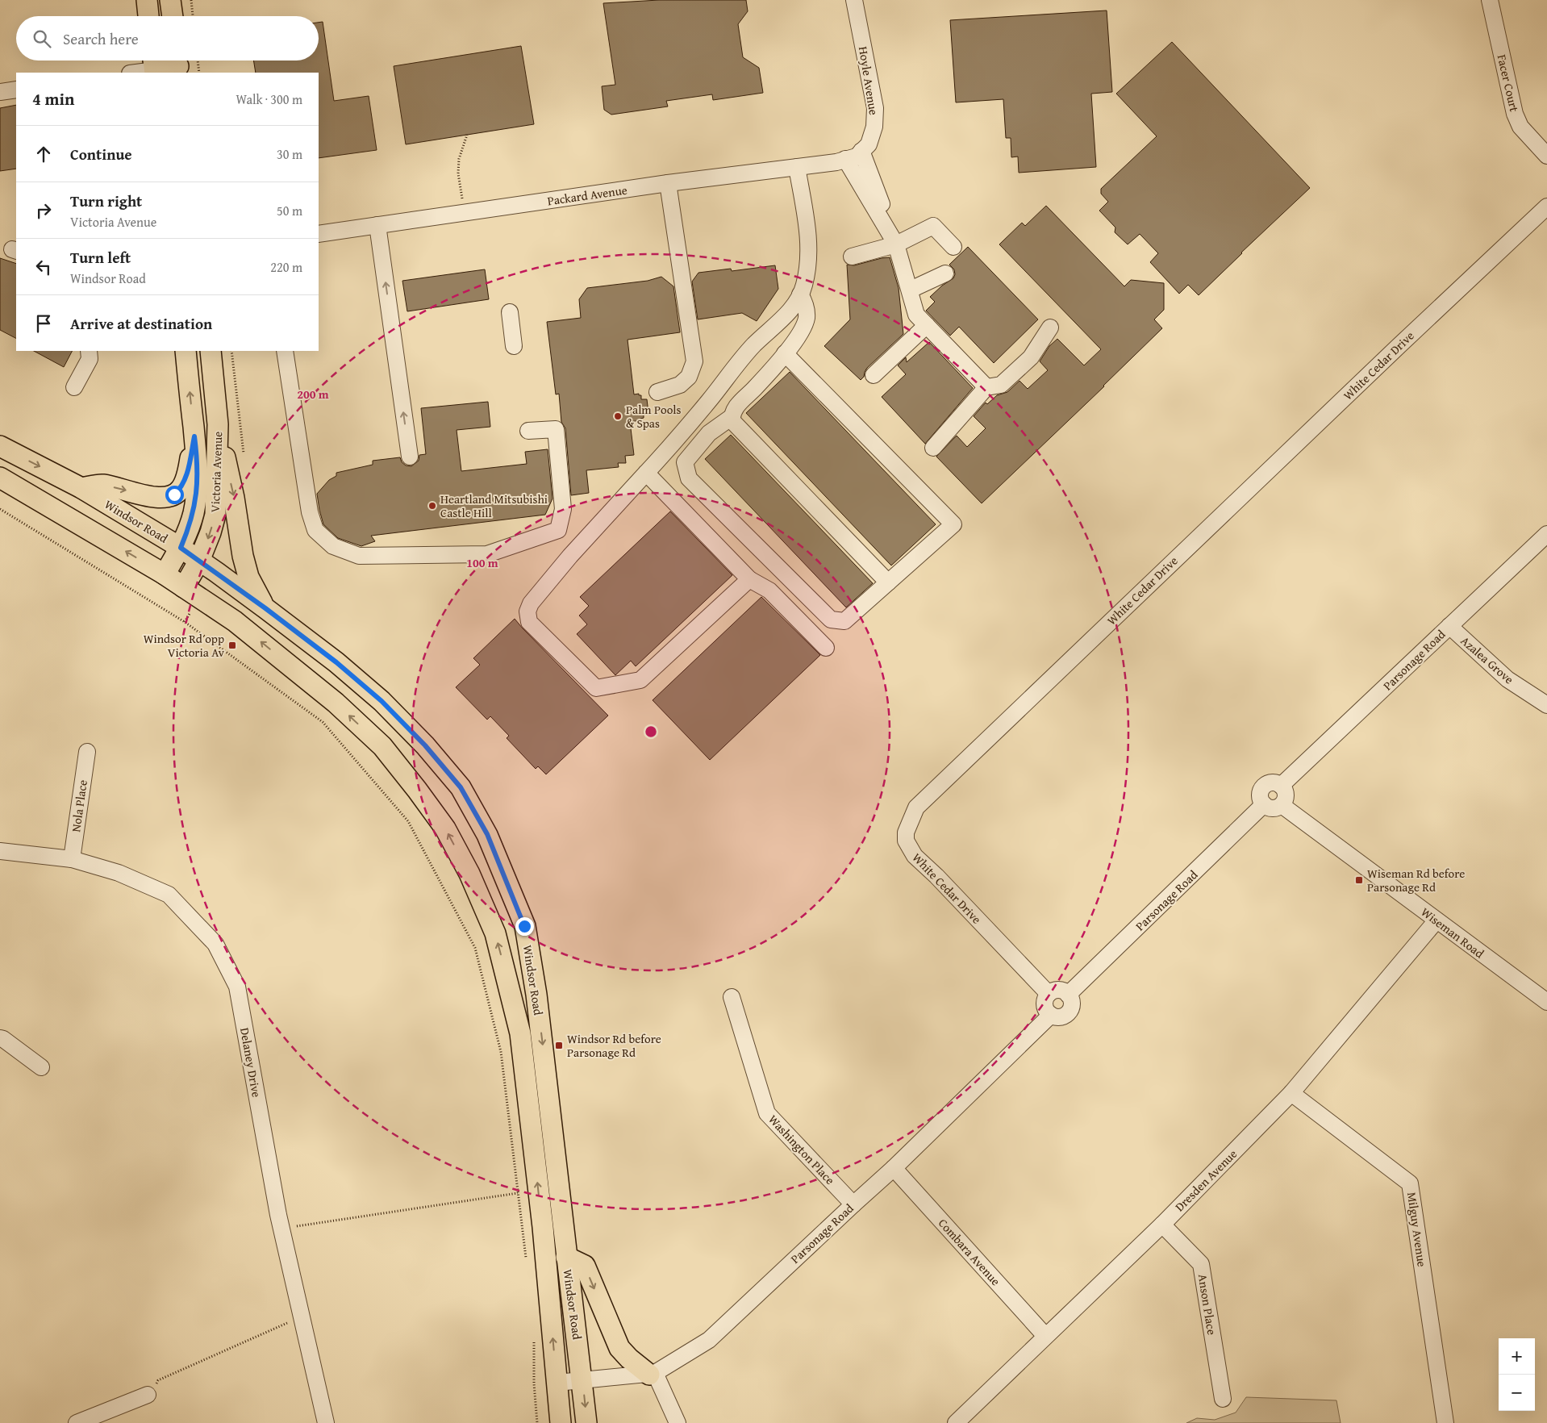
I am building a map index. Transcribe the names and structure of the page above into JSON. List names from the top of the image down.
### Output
{
  "streets": {
    "main road": ["Victoria Avenue", "Windsor Road"],
    "street": [
      "Hoyle Avenue",
      "Facer Court",
      "Packard Avenue",
      "White Cedar Drive",
      "Parsonage Road",
      "Azalea Grove",
      "Nola Place",
      "Wiseman Road",
      "Delaney Drive",
      "Washington Place",
      "Dresden Avenue",
      "Milguy Avenue",
      "Combara Avenue",
      "Anson Place"
    ]
  },
  "crossings": [
    ["Hoyle Avenue", "Packard Avenue"],
    ["White Cedar Drive", "Parsonage Road"],
    ["Victoria Avenue", "Windsor Road"],
    ["Windsor Road", "Parsonage Road"],
    ["Parsonage Road", "Azalea Grove"],
    ["Parsonage Road", "Wiseman Road"],
    ["Parsonage Road", "Washington Place"],
    ["Parsonage Road", "Combara Avenue"],
    ["Nola Place", "Delaney Drive"],
    ["Wiseman Road", "Dresden Avenue"],
    ["Dresden Avenue", "Milguy Avenue"],
    ["Dresden Avenue", "Combara Avenue"],
    ["Dresden Avenue", "Anson Place"]
  ],
  "places": {
    "other": ["Palm Pools & Spas", "Heartland Mitsubishi Castle Hill"],
    "transit": ["Windsor Rd opp Victoria Av", "Wiseman Rd before Parsonage Rd", "Windsor Rd before Parsonage Rd"]
  },
  "page": {
    "search": "Search here",
    "heading": ["4 min", "Walk · 300 m"],
    "list": [
      ["Continue", "30 m"],
      ["Turn right", "Victoria Avenue", "50 m"],
      ["Turn left", "Windsor Road", "220 m"],
      "Arrive at destination"
    ],
    "map_buttons": ["+", "−"]
  },
  "rings": ["200 m", "100 m"]
}
